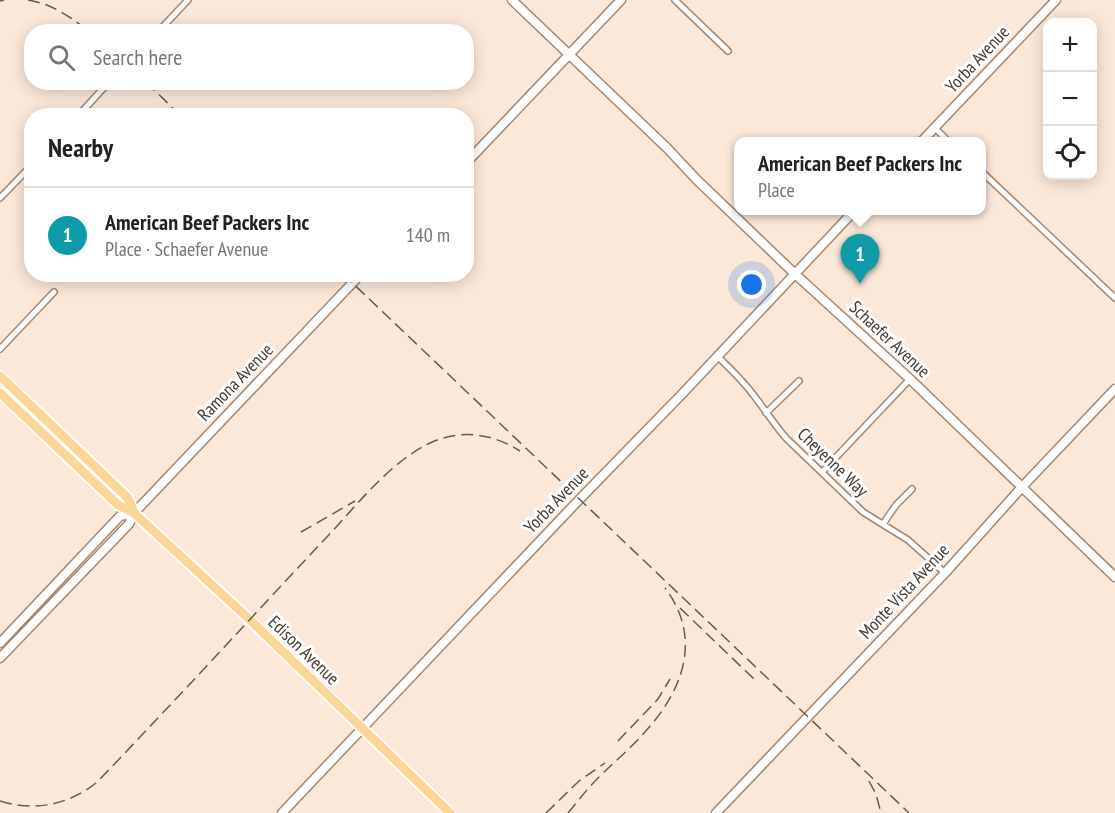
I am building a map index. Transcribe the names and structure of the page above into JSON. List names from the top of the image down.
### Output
{
  "streets": {
    "main road": ["Edison Avenue"],
    "street": [
      "Yorba Avenue",
      "Schaefer Avenue",
      "Ramona Avenue",
      "Cheyenne Way",
      "Monte Vista Avenue"
    ]
  },
  "crossings": [
    ["Yorba Avenue", "Schaefer Avenue"],
    ["Yorba Avenue", "Cheyenne Way"],
    ["Yorba Avenue", "Edison Avenue"],
    ["Schaefer Avenue", "Monte Vista Avenue"],
    ["Ramona Avenue", "Edison Avenue"],
    ["Cheyenne Way", "Monte Vista Avenue"]
  ],
  "page": {
    "map_buttons": ["+", "−"],
    "search": "Search here",
    "heading": "Nearby",
    "popup": ["American Beef Packers Inc", "Place"],
    "list": [
      {
        "mark": "1",
        "name": "American Beef Packers Inc",
        "note": "Place · Schaefer Avenue",
        "value": "140 m"
      }
    ],
    "pins": "1"
  }
}
